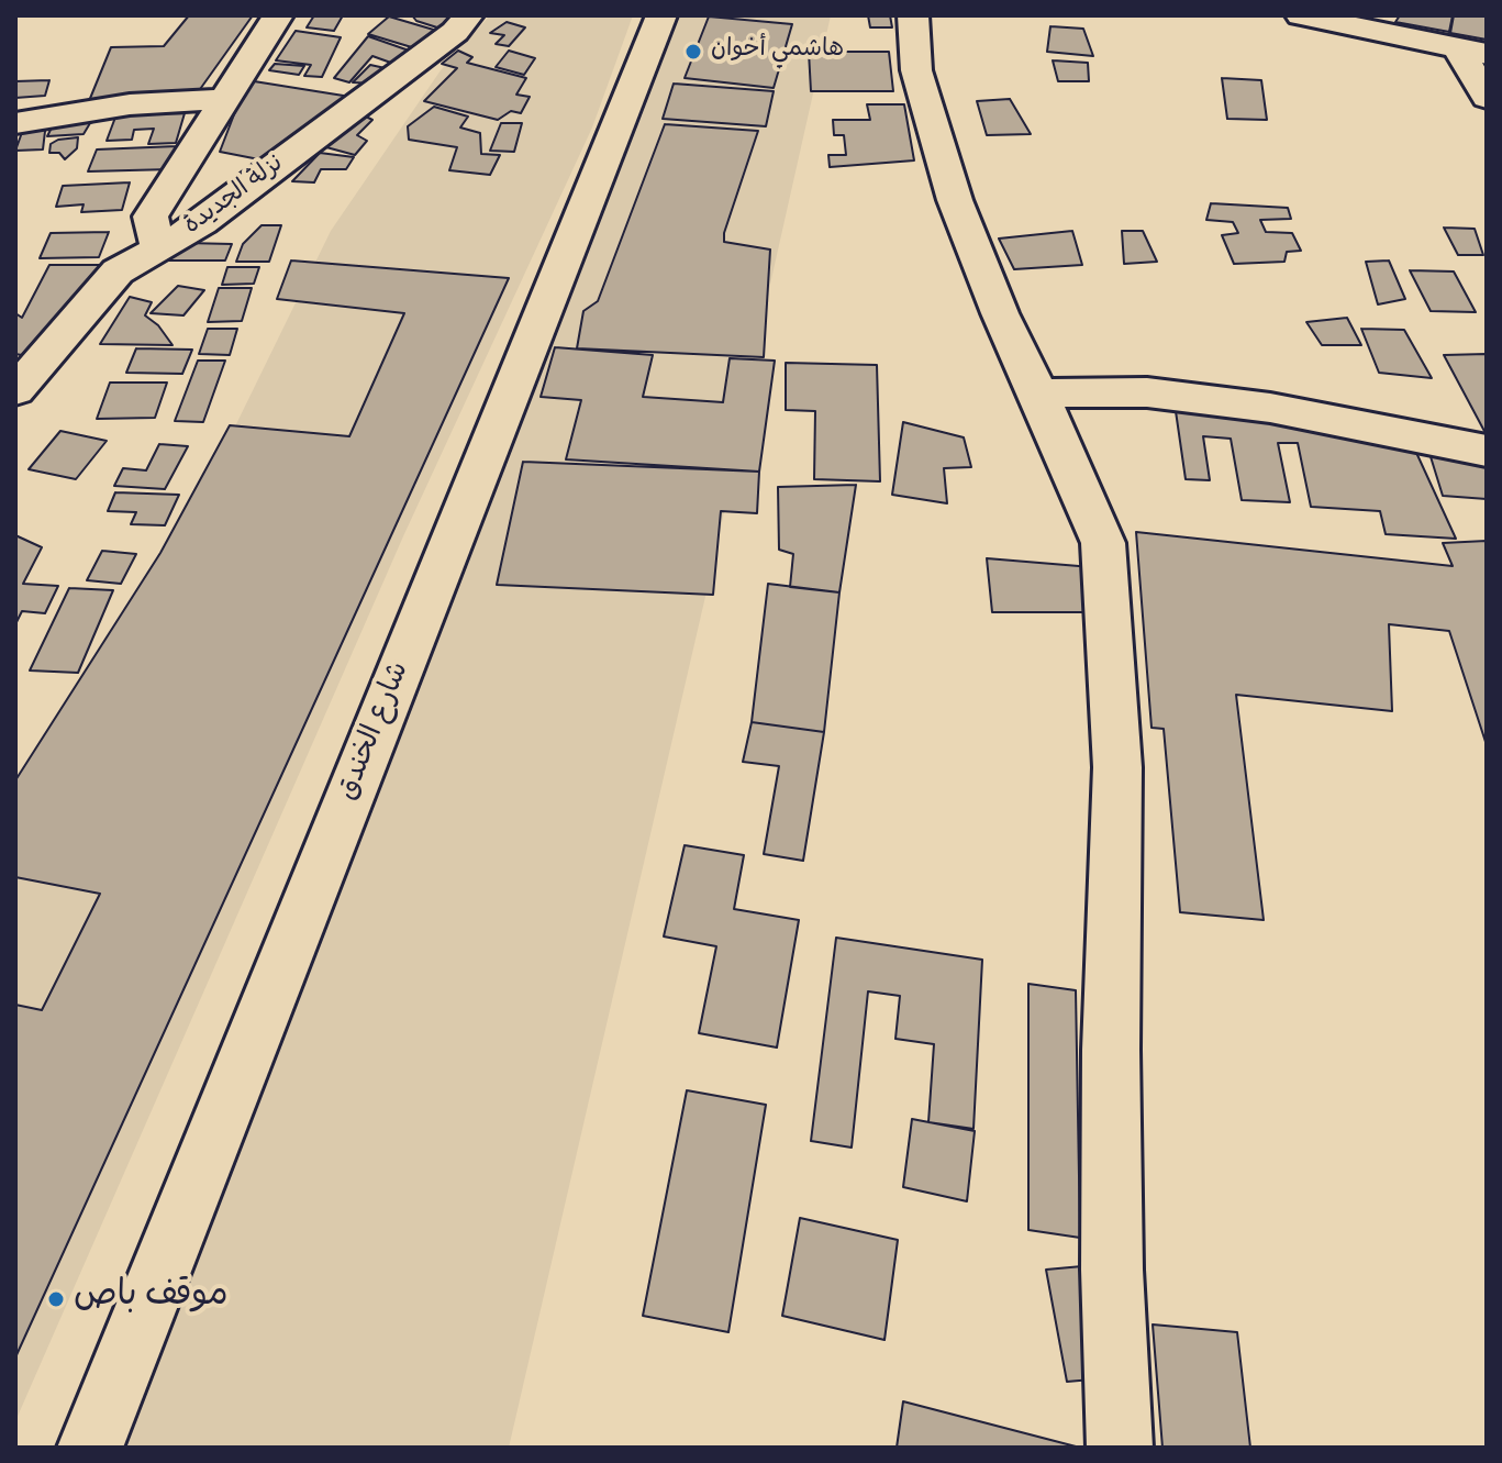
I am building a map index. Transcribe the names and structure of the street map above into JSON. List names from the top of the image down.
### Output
{
  "streets": {
    "street": ["نزلة الجديدة", "شارع الخندق"]
  },
  "places": ["هاشمي أخوان", "موقف باص"]
}
